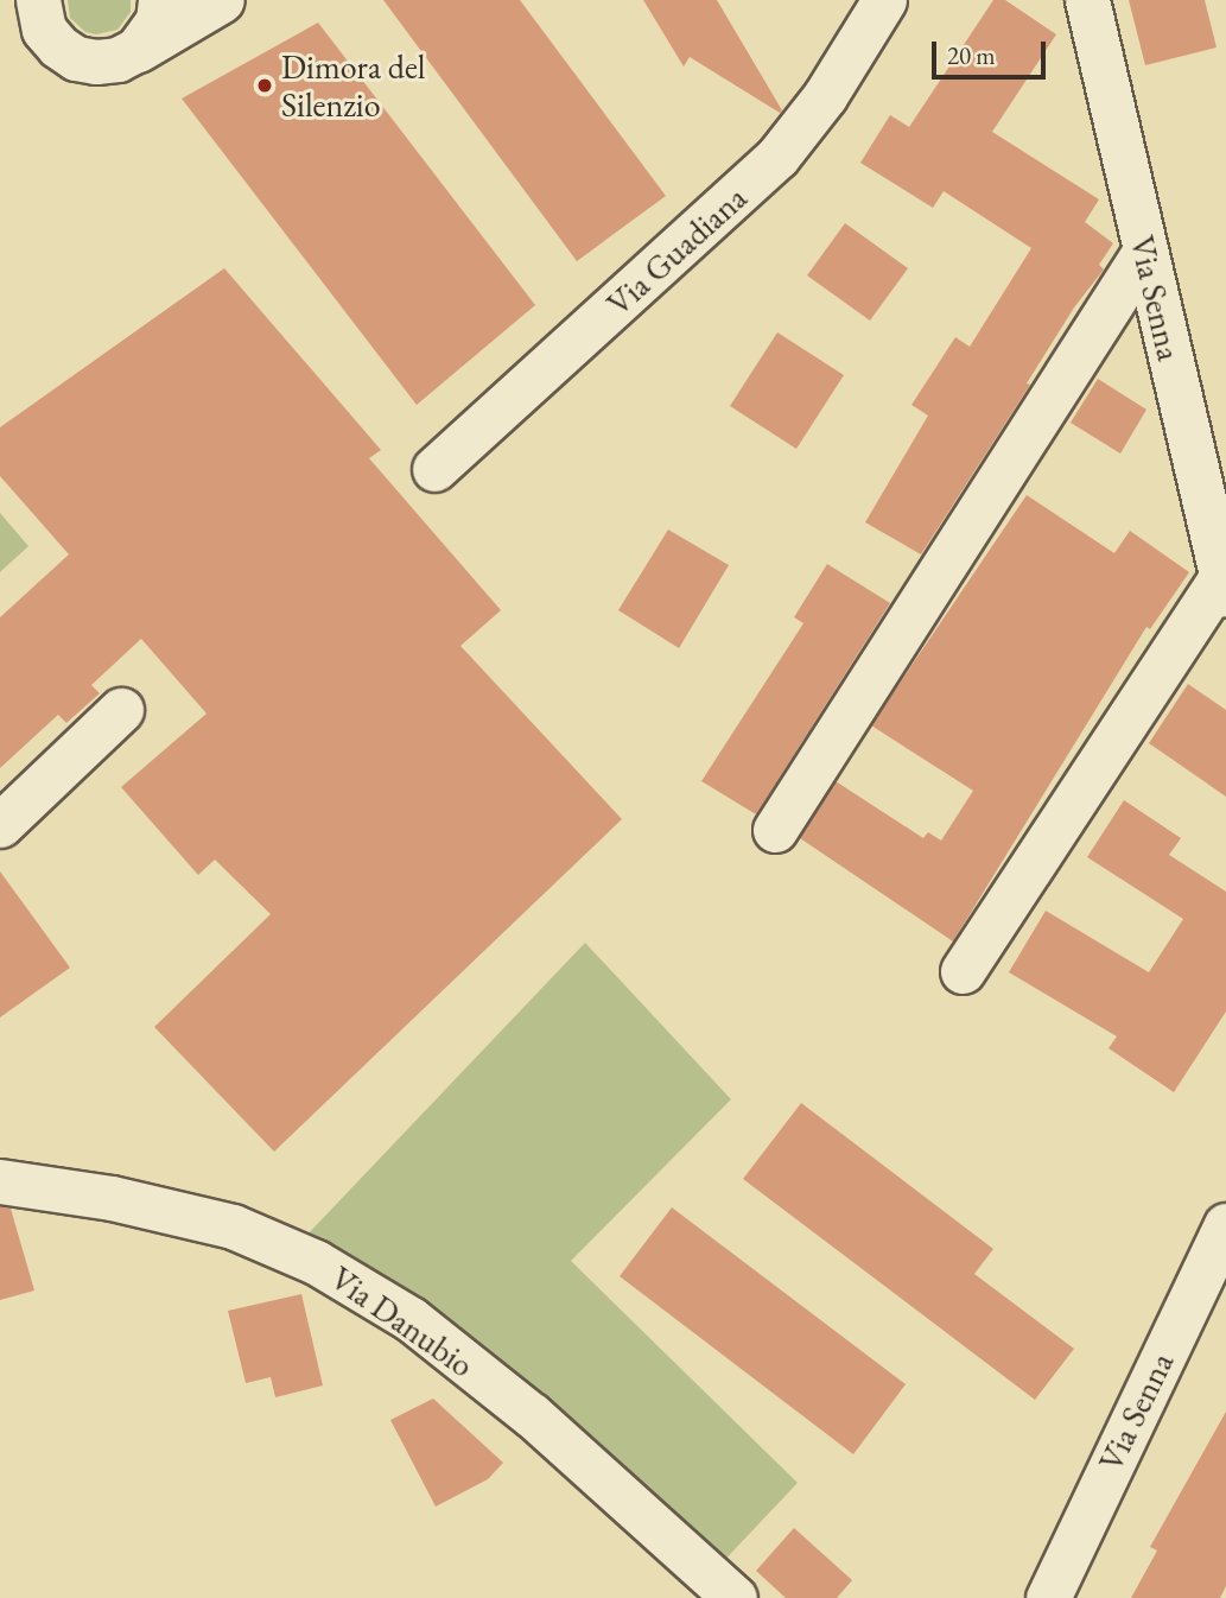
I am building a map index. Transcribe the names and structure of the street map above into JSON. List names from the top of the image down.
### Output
{
  "streets": {
    "street": ["Via Guadiana", "Via Senna", "Via Danubio"]
  },
  "places": ["Dimora del Silenzio"],
  "scale_bar": "20 m"
}
